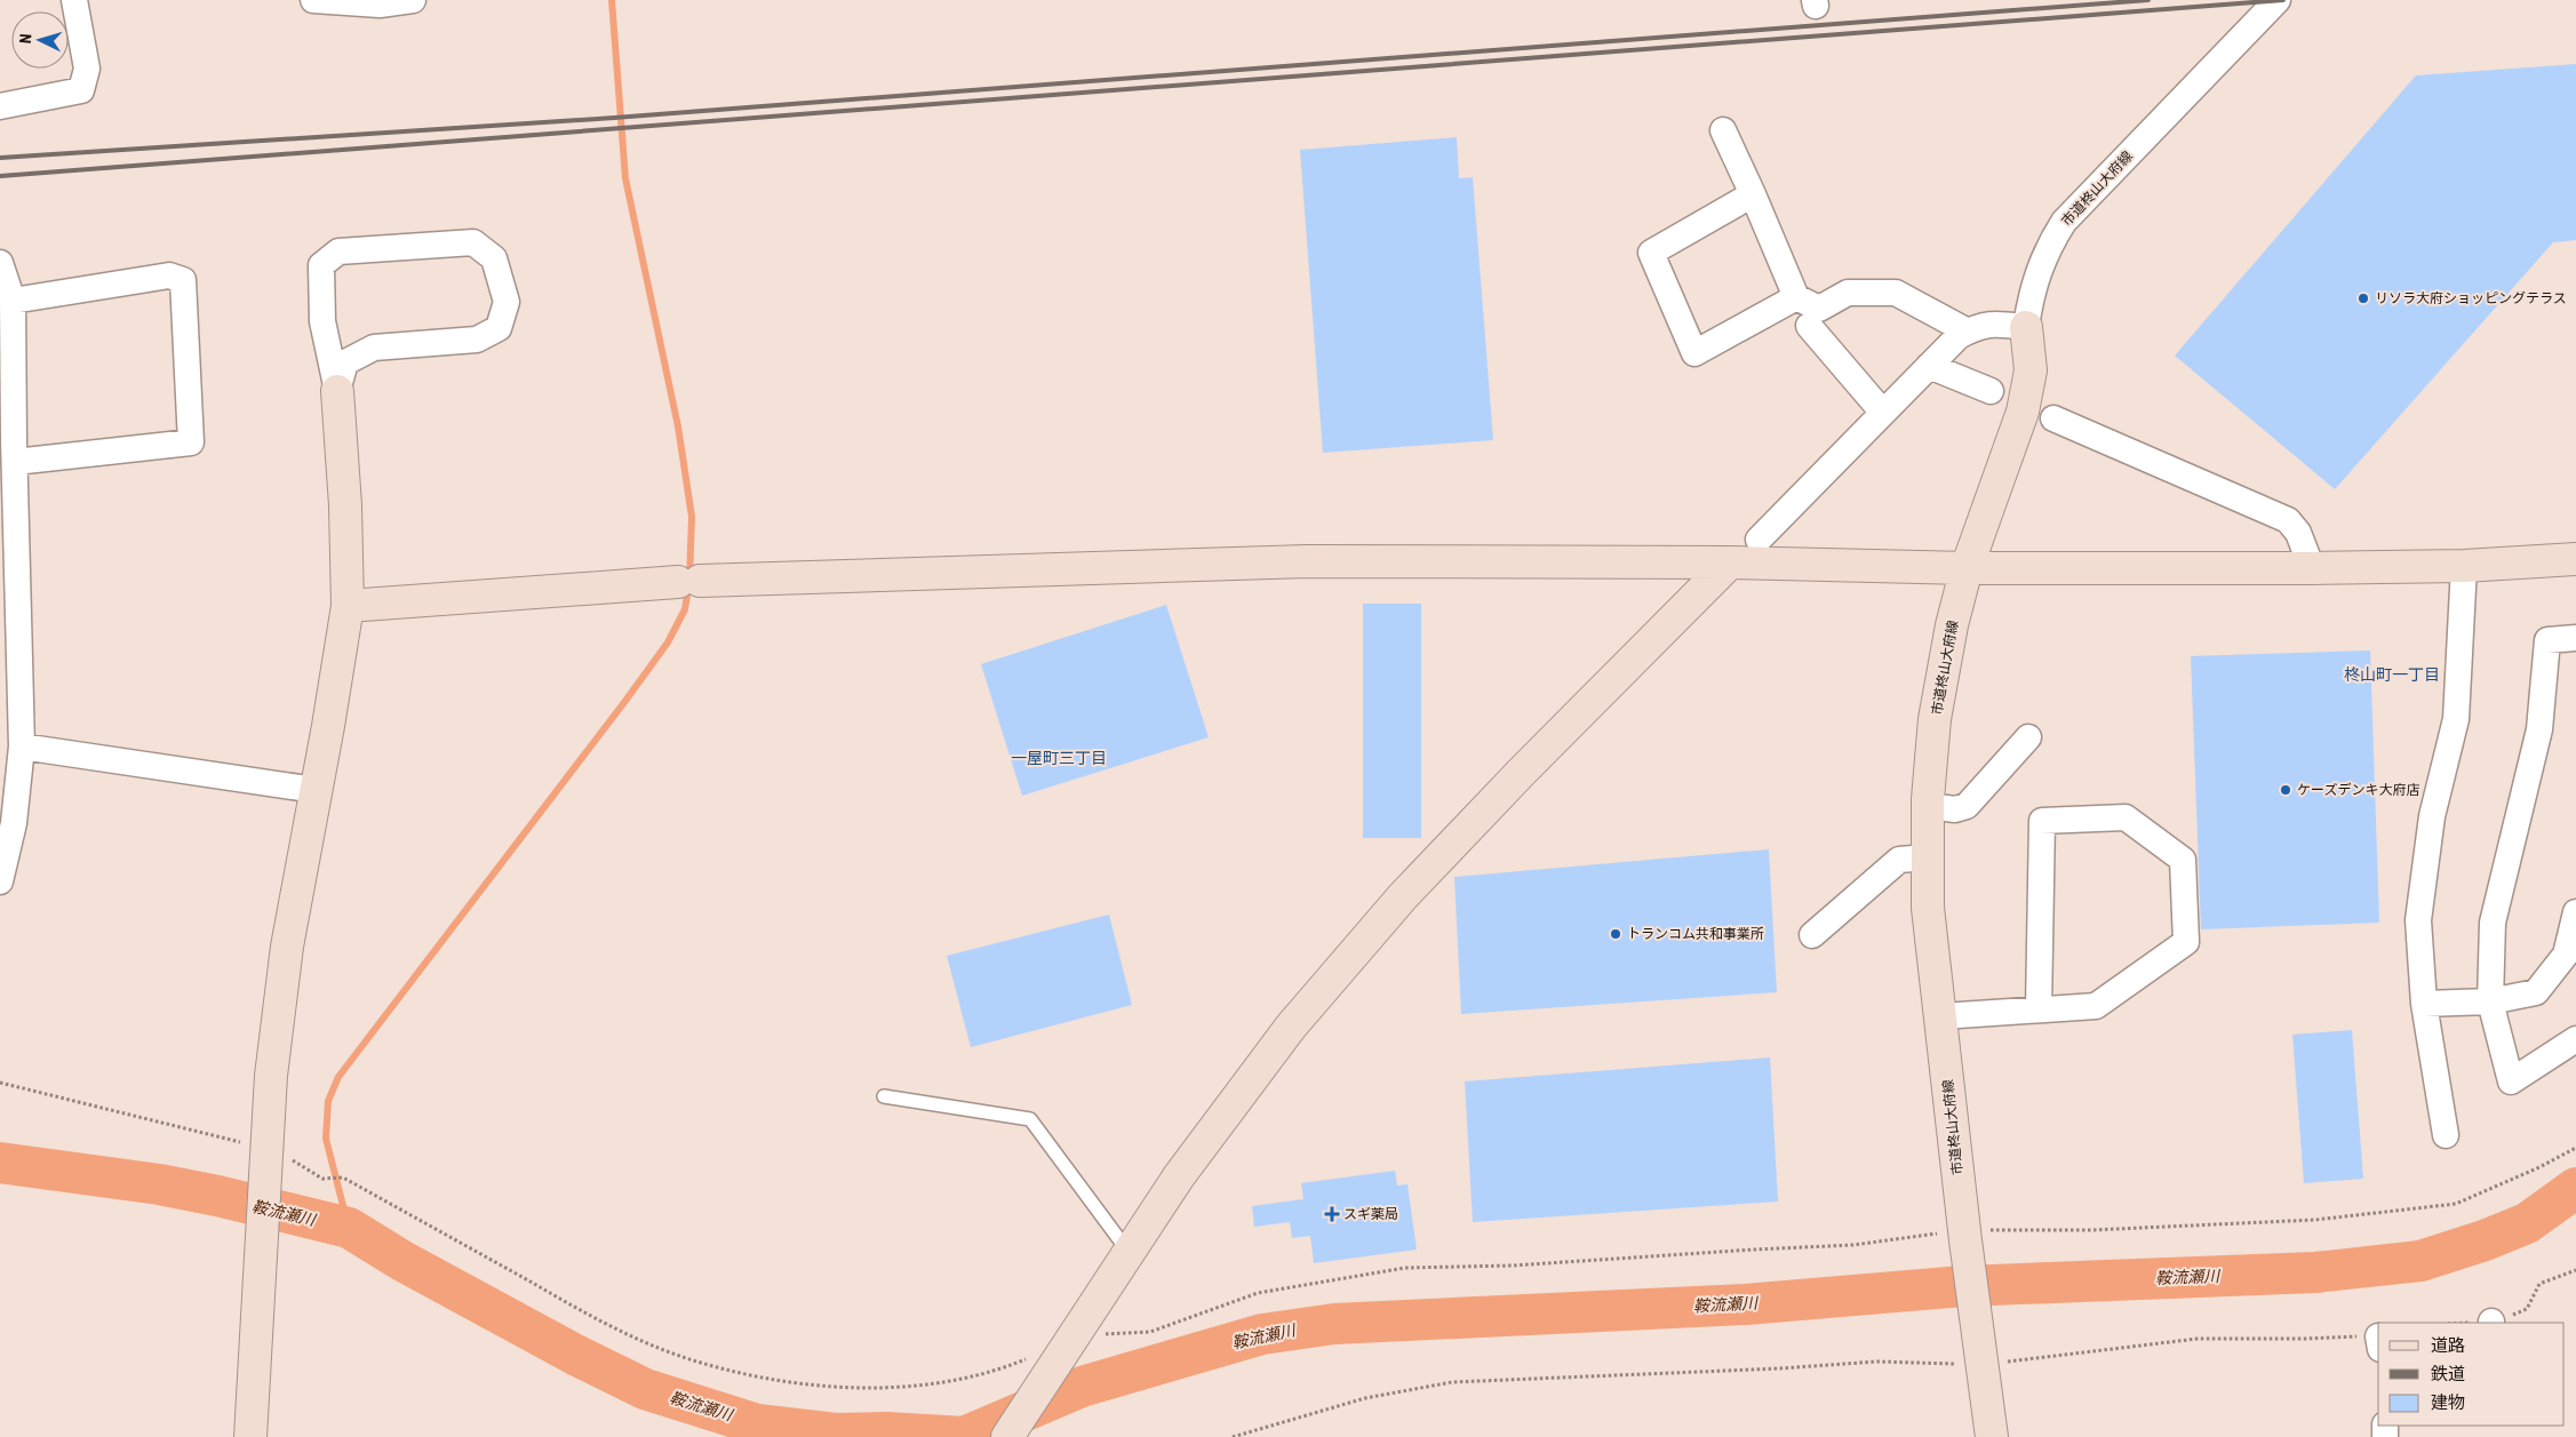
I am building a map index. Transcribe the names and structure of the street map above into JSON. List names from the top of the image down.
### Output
{
  "streets": {
    "street": ["市道柊山大府線"]
  },
  "districts": ["柊山町一丁目", "一屋町三丁目"],
  "water": ["鞍流瀬川"],
  "places": {
    "other": ["リソラ大府ショッピングテラス", "ケーズデンキ大府店", "トランコム共和事業所"],
    "health": ["スギ薬局"]
  },
  "legend": ["道路", "鉄道", "建物"],
  "north": "left"
}
